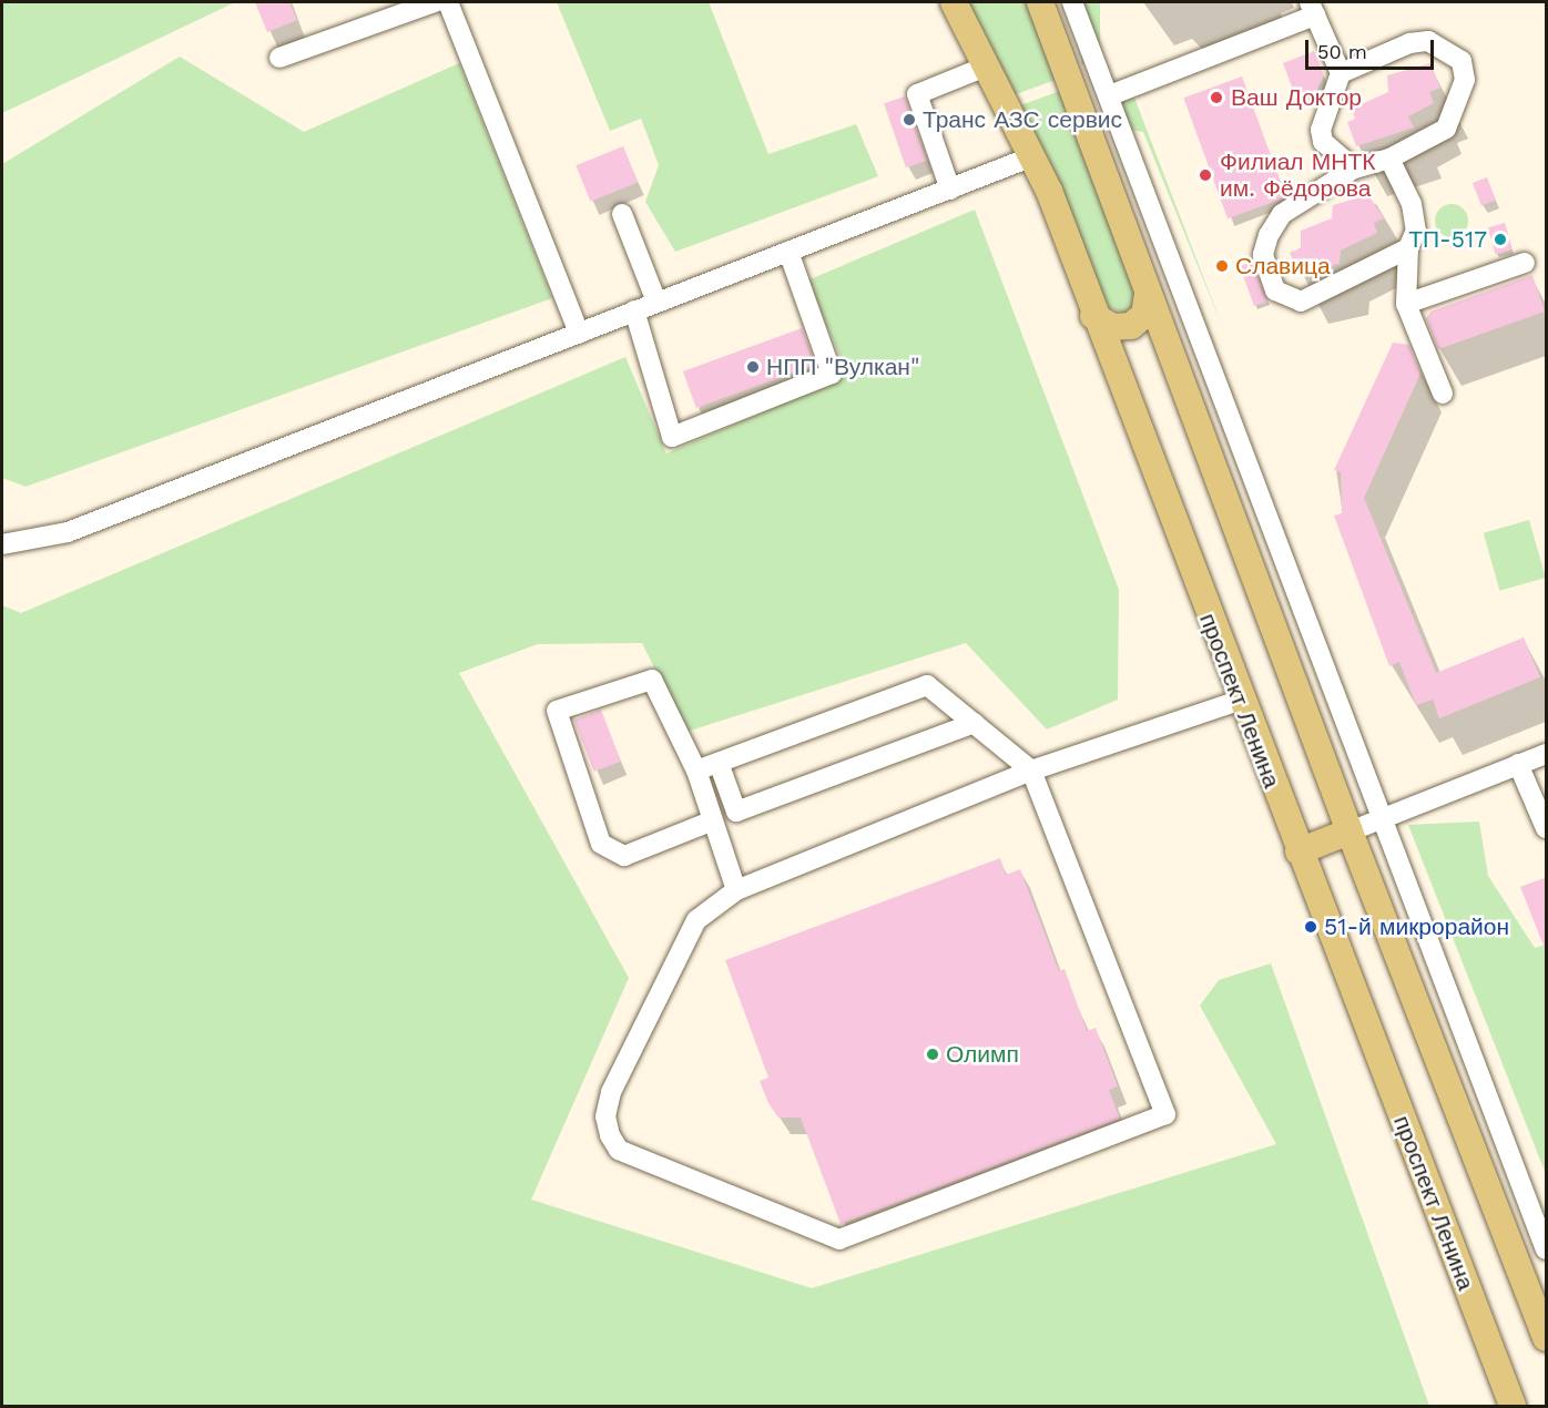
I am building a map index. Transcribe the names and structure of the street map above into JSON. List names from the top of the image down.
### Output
{
  "streets": {
    "main road": ["проспект Ленина"]
  },
  "places": [
    "Ваш Доктор",
    "Транс АЗС сервис",
    "Филиал МНТК им. Фёдорова",
    "ТП-517",
    "Славица",
    "НПП \"Вулкан\"",
    "51-й микрорайон",
    "Олимп"
  ],
  "scale_bar": "50 m"
}
